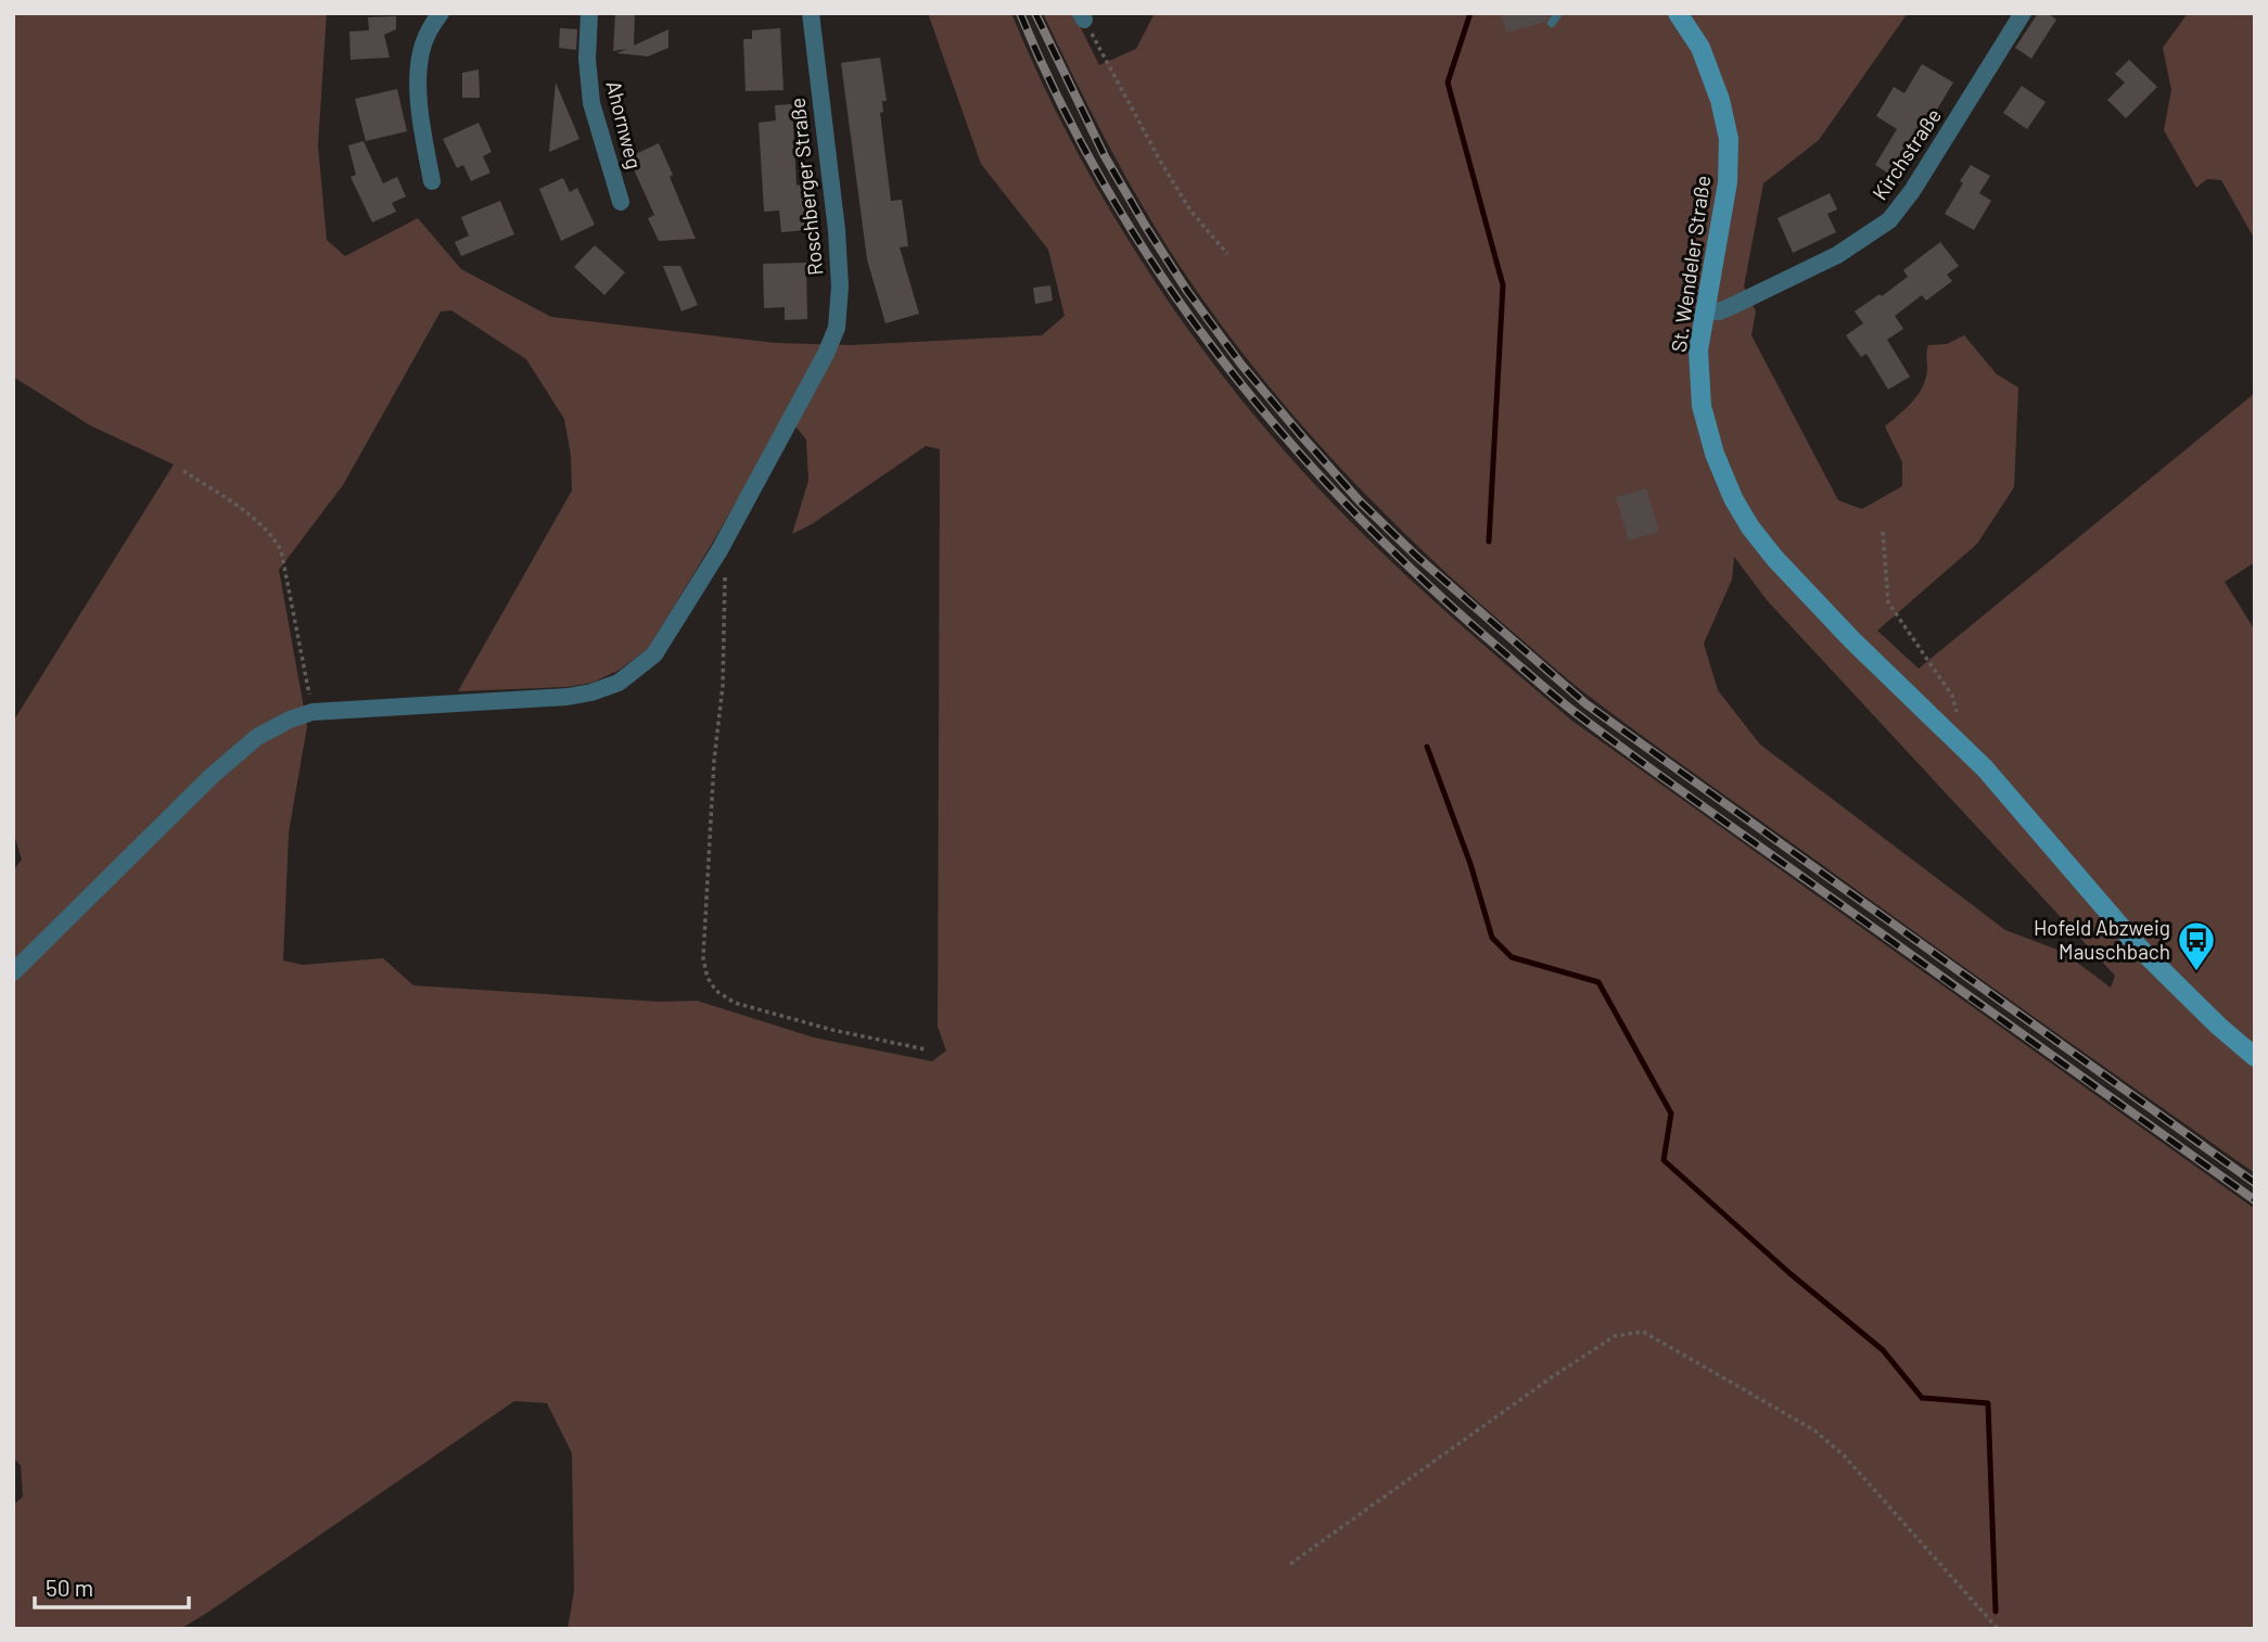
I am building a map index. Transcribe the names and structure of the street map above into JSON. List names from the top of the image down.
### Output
{
  "streets": {
    "main road": ["St. Wendeler Straße"],
    "street": ["Ahornweg", "Kirchstraße", "Roschberger Straße"]
  },
  "crossings": [
    ["Kirchstraße", "St. Wendeler Straße"]
  ],
  "places": {
    "bus stop": ["Hofeld Abzweig Mauschbach"]
  },
  "scale_bar": "50 m"
}
